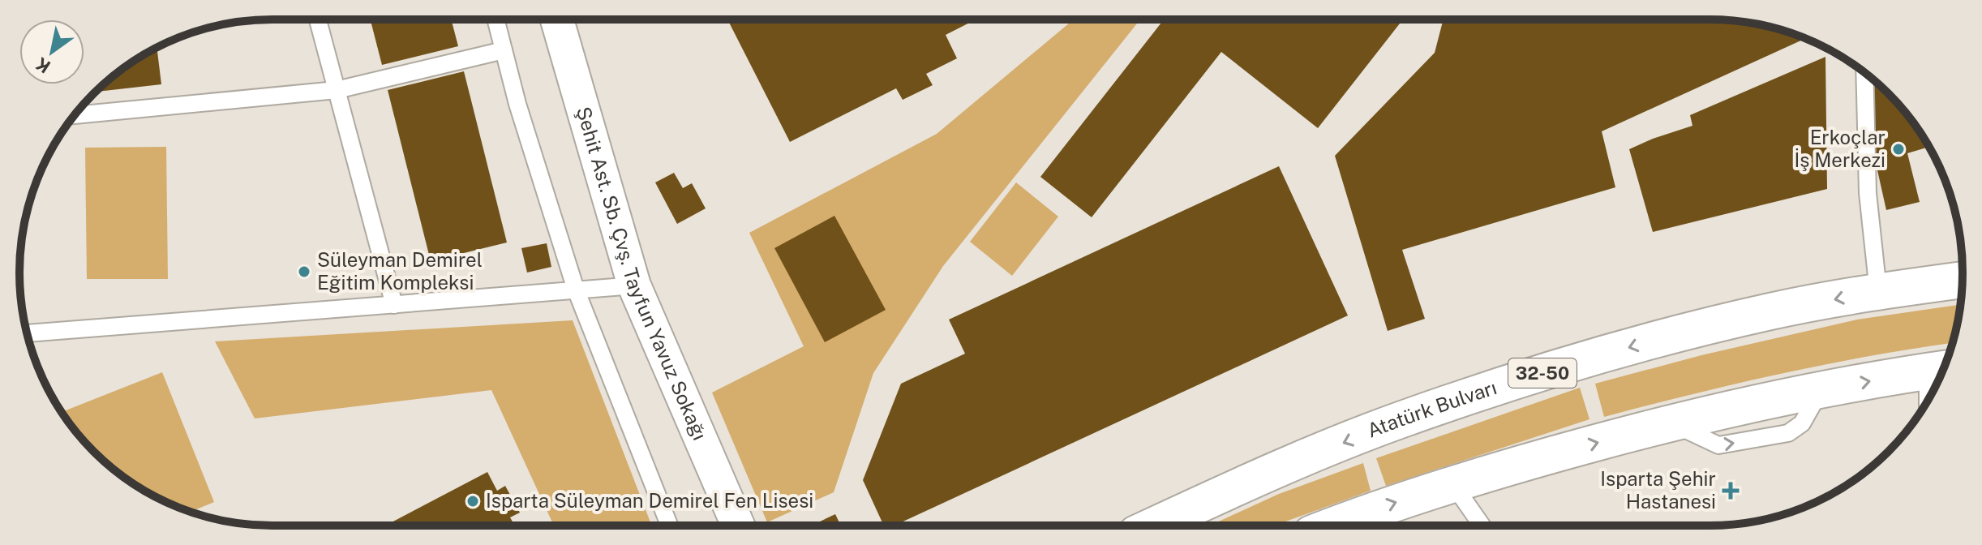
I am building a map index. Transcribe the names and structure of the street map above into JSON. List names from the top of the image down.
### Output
{
  "streets": {
    "main road": ["32-50", "Atatürk Bulvarı"],
    "street": ["Şehit Ast. Sb. Çvş. Tayfun Yavuz Sokağı"]
  },
  "places": {
    "other": ["Erkoçlar İş Merkezi", "Süleyman Demirel Eğitim Kompleksi", "Isparta Süleyman Demirel Fen Lisesi"],
    "health": ["Isparta Şehir Hastanesi"]
  },
  "north": "bottom left"
}
